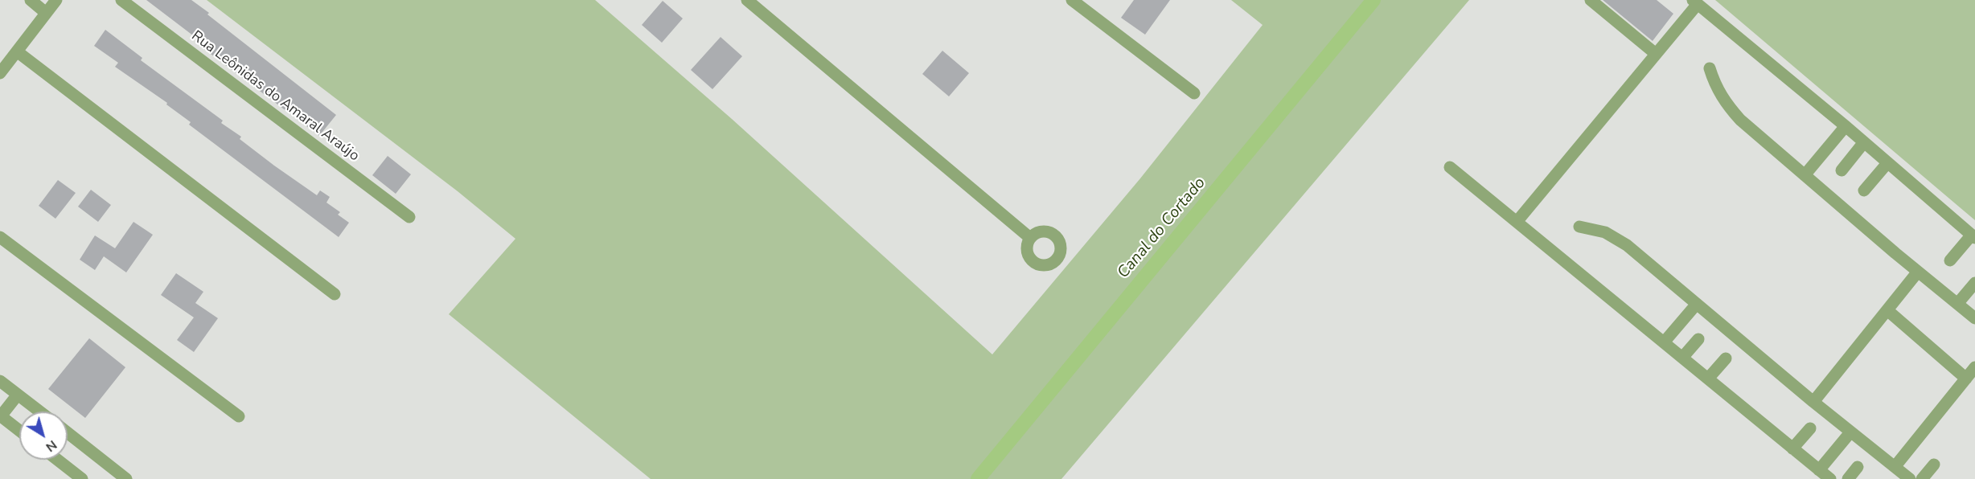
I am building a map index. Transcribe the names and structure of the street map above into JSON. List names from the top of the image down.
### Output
{
  "streets": {
    "street": ["Rua Leônidas do Amaral Araújo"]
  },
  "water": ["Canal do Cortado"],
  "north": "bottom right"
}
